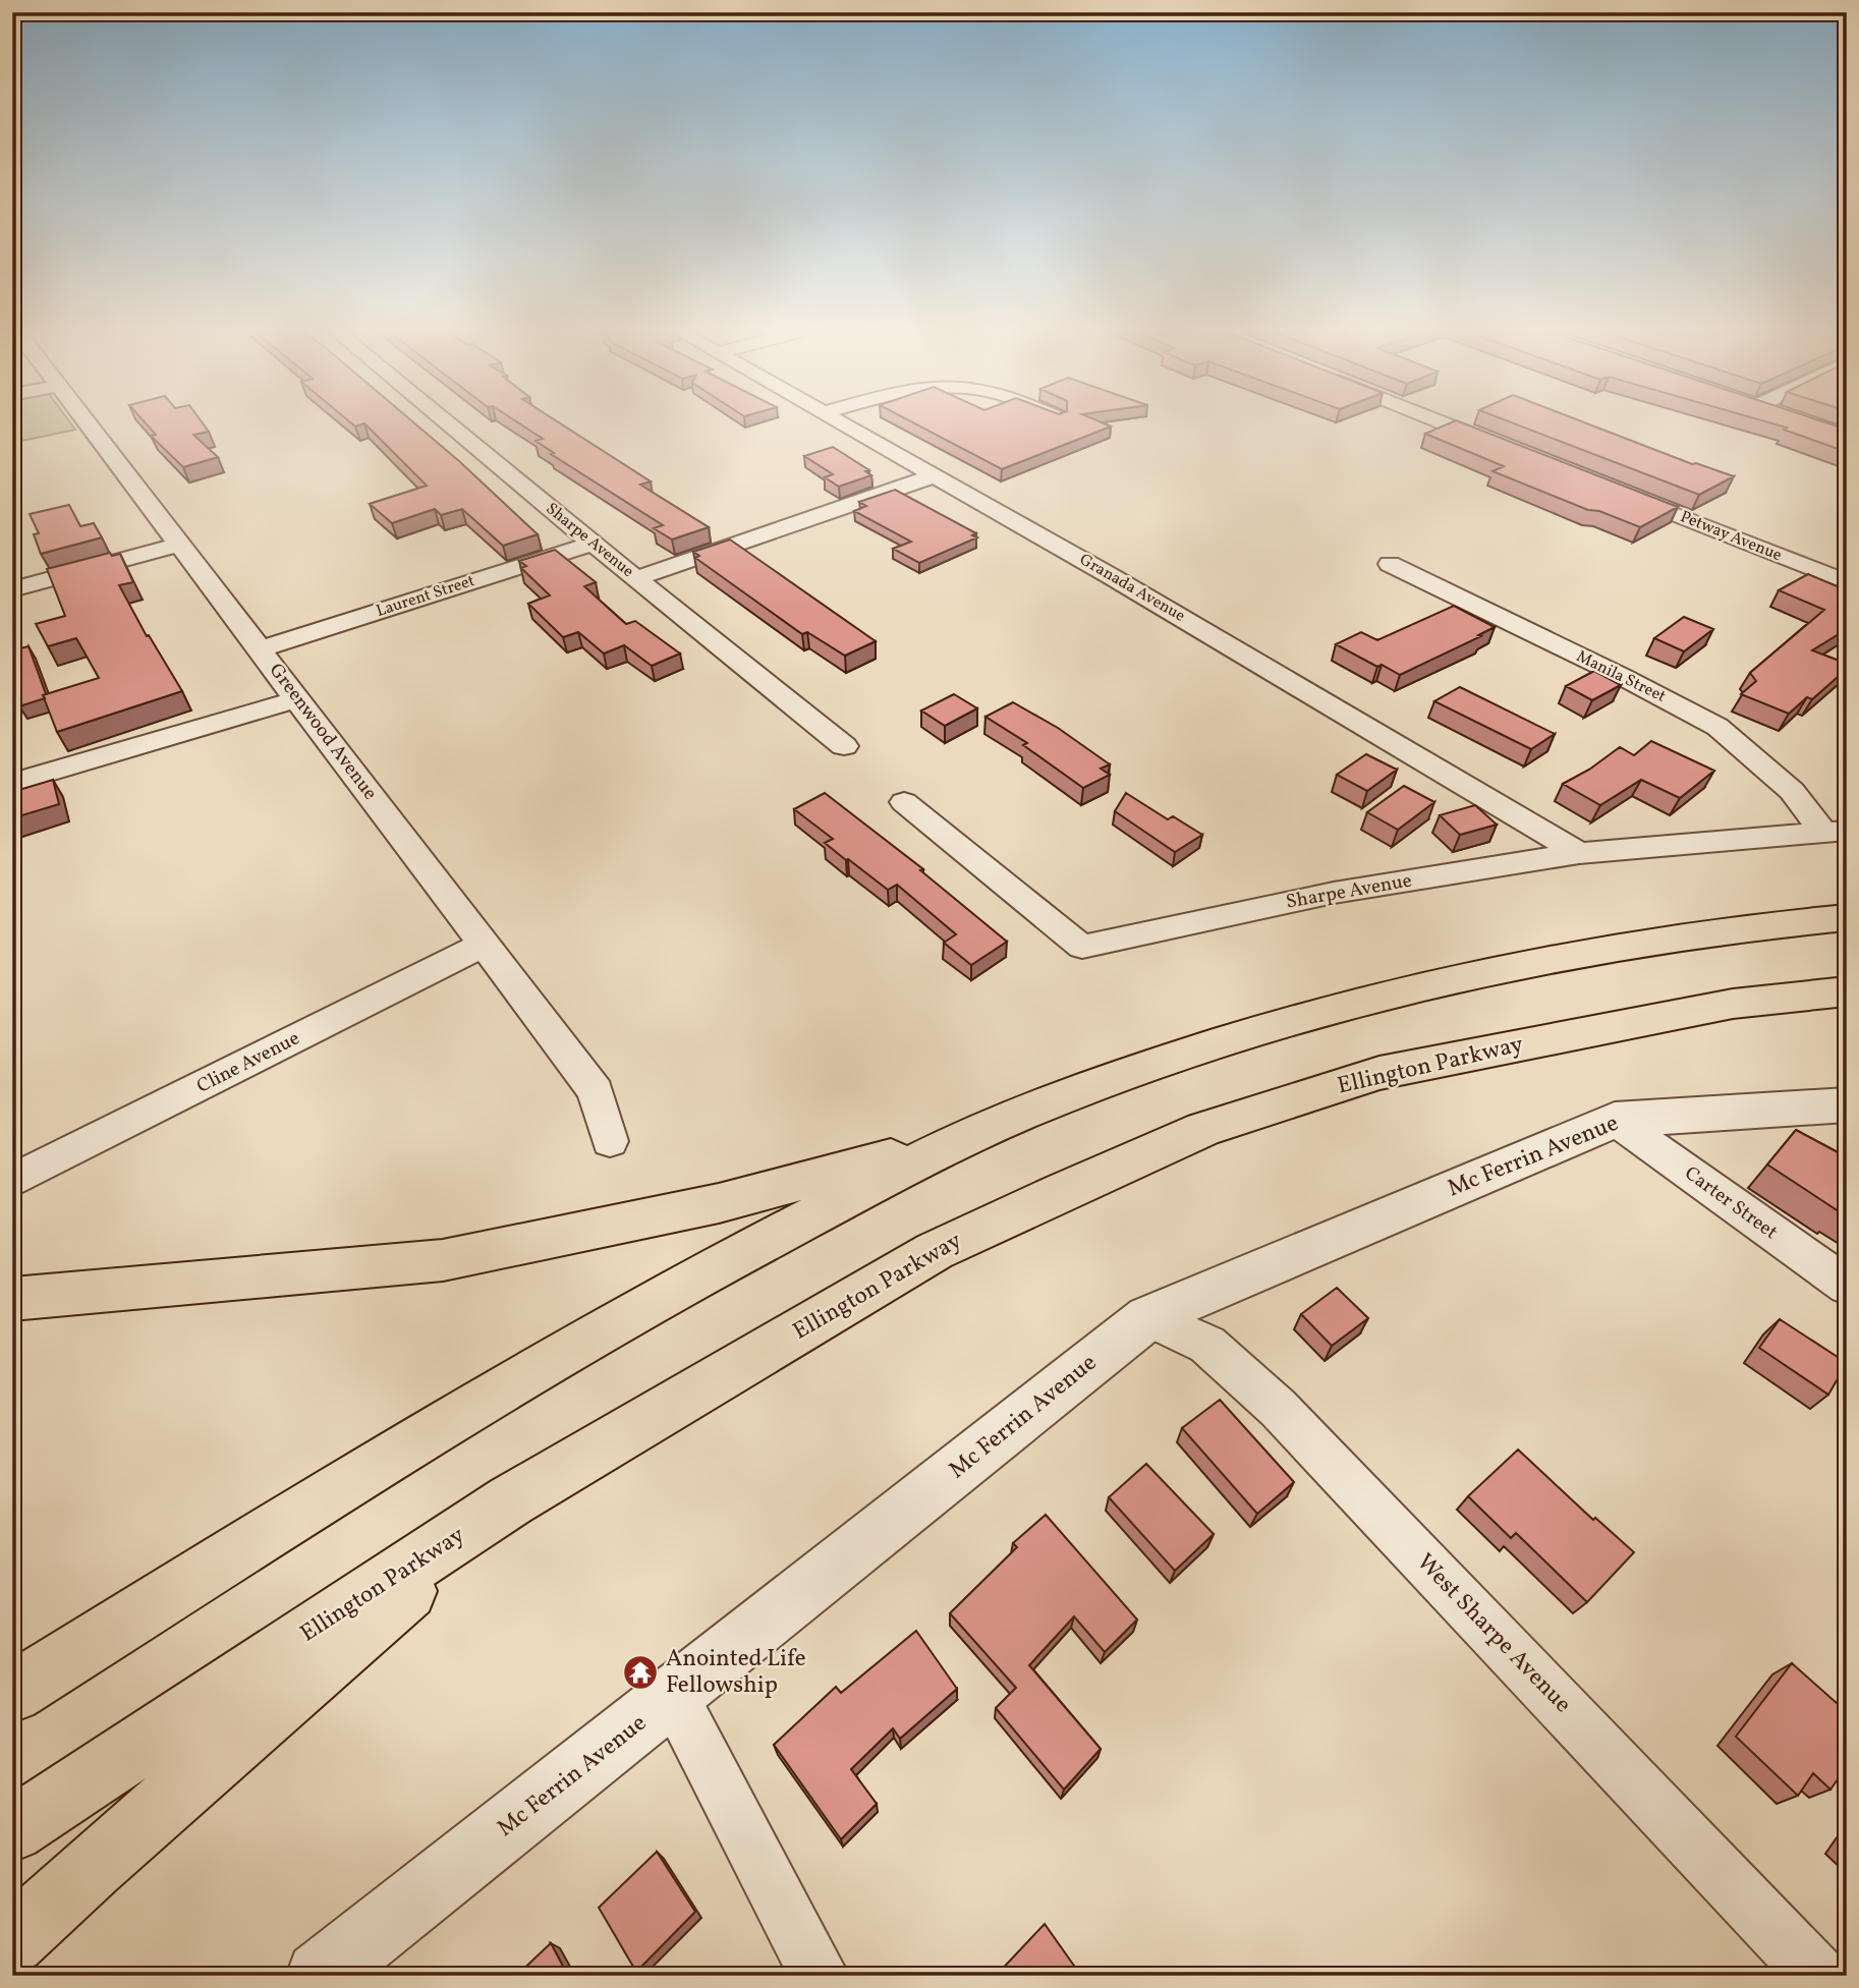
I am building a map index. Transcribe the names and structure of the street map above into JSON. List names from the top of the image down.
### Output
{
  "streets": {
    "highway": ["Ellington Parkway"],
    "street": [
      "Petway Avenue",
      "Sharpe Avenue",
      "Granada Avenue",
      "Laurent Street",
      "Manila Street",
      "Greenwood Avenue",
      "Cline Avenue",
      "Mc Ferrin Avenue",
      "Carter Street",
      "West Sharpe Avenue"
    ]
  },
  "crossings": [
    ["Sharpe Avenue", "Granada Avenue"],
    ["Sharpe Avenue", "Laurent Street"],
    ["Sharpe Avenue", "Manila Street"],
    ["Laurent Street", "Greenwood Avenue"],
    ["Greenwood Avenue", "Cline Avenue"],
    ["Mc Ferrin Avenue", "Carter Street"],
    ["Mc Ferrin Avenue", "West Sharpe Avenue"]
  ],
  "places": {
    "temple": ["Anointed Life Fellowship"]
  }
}
